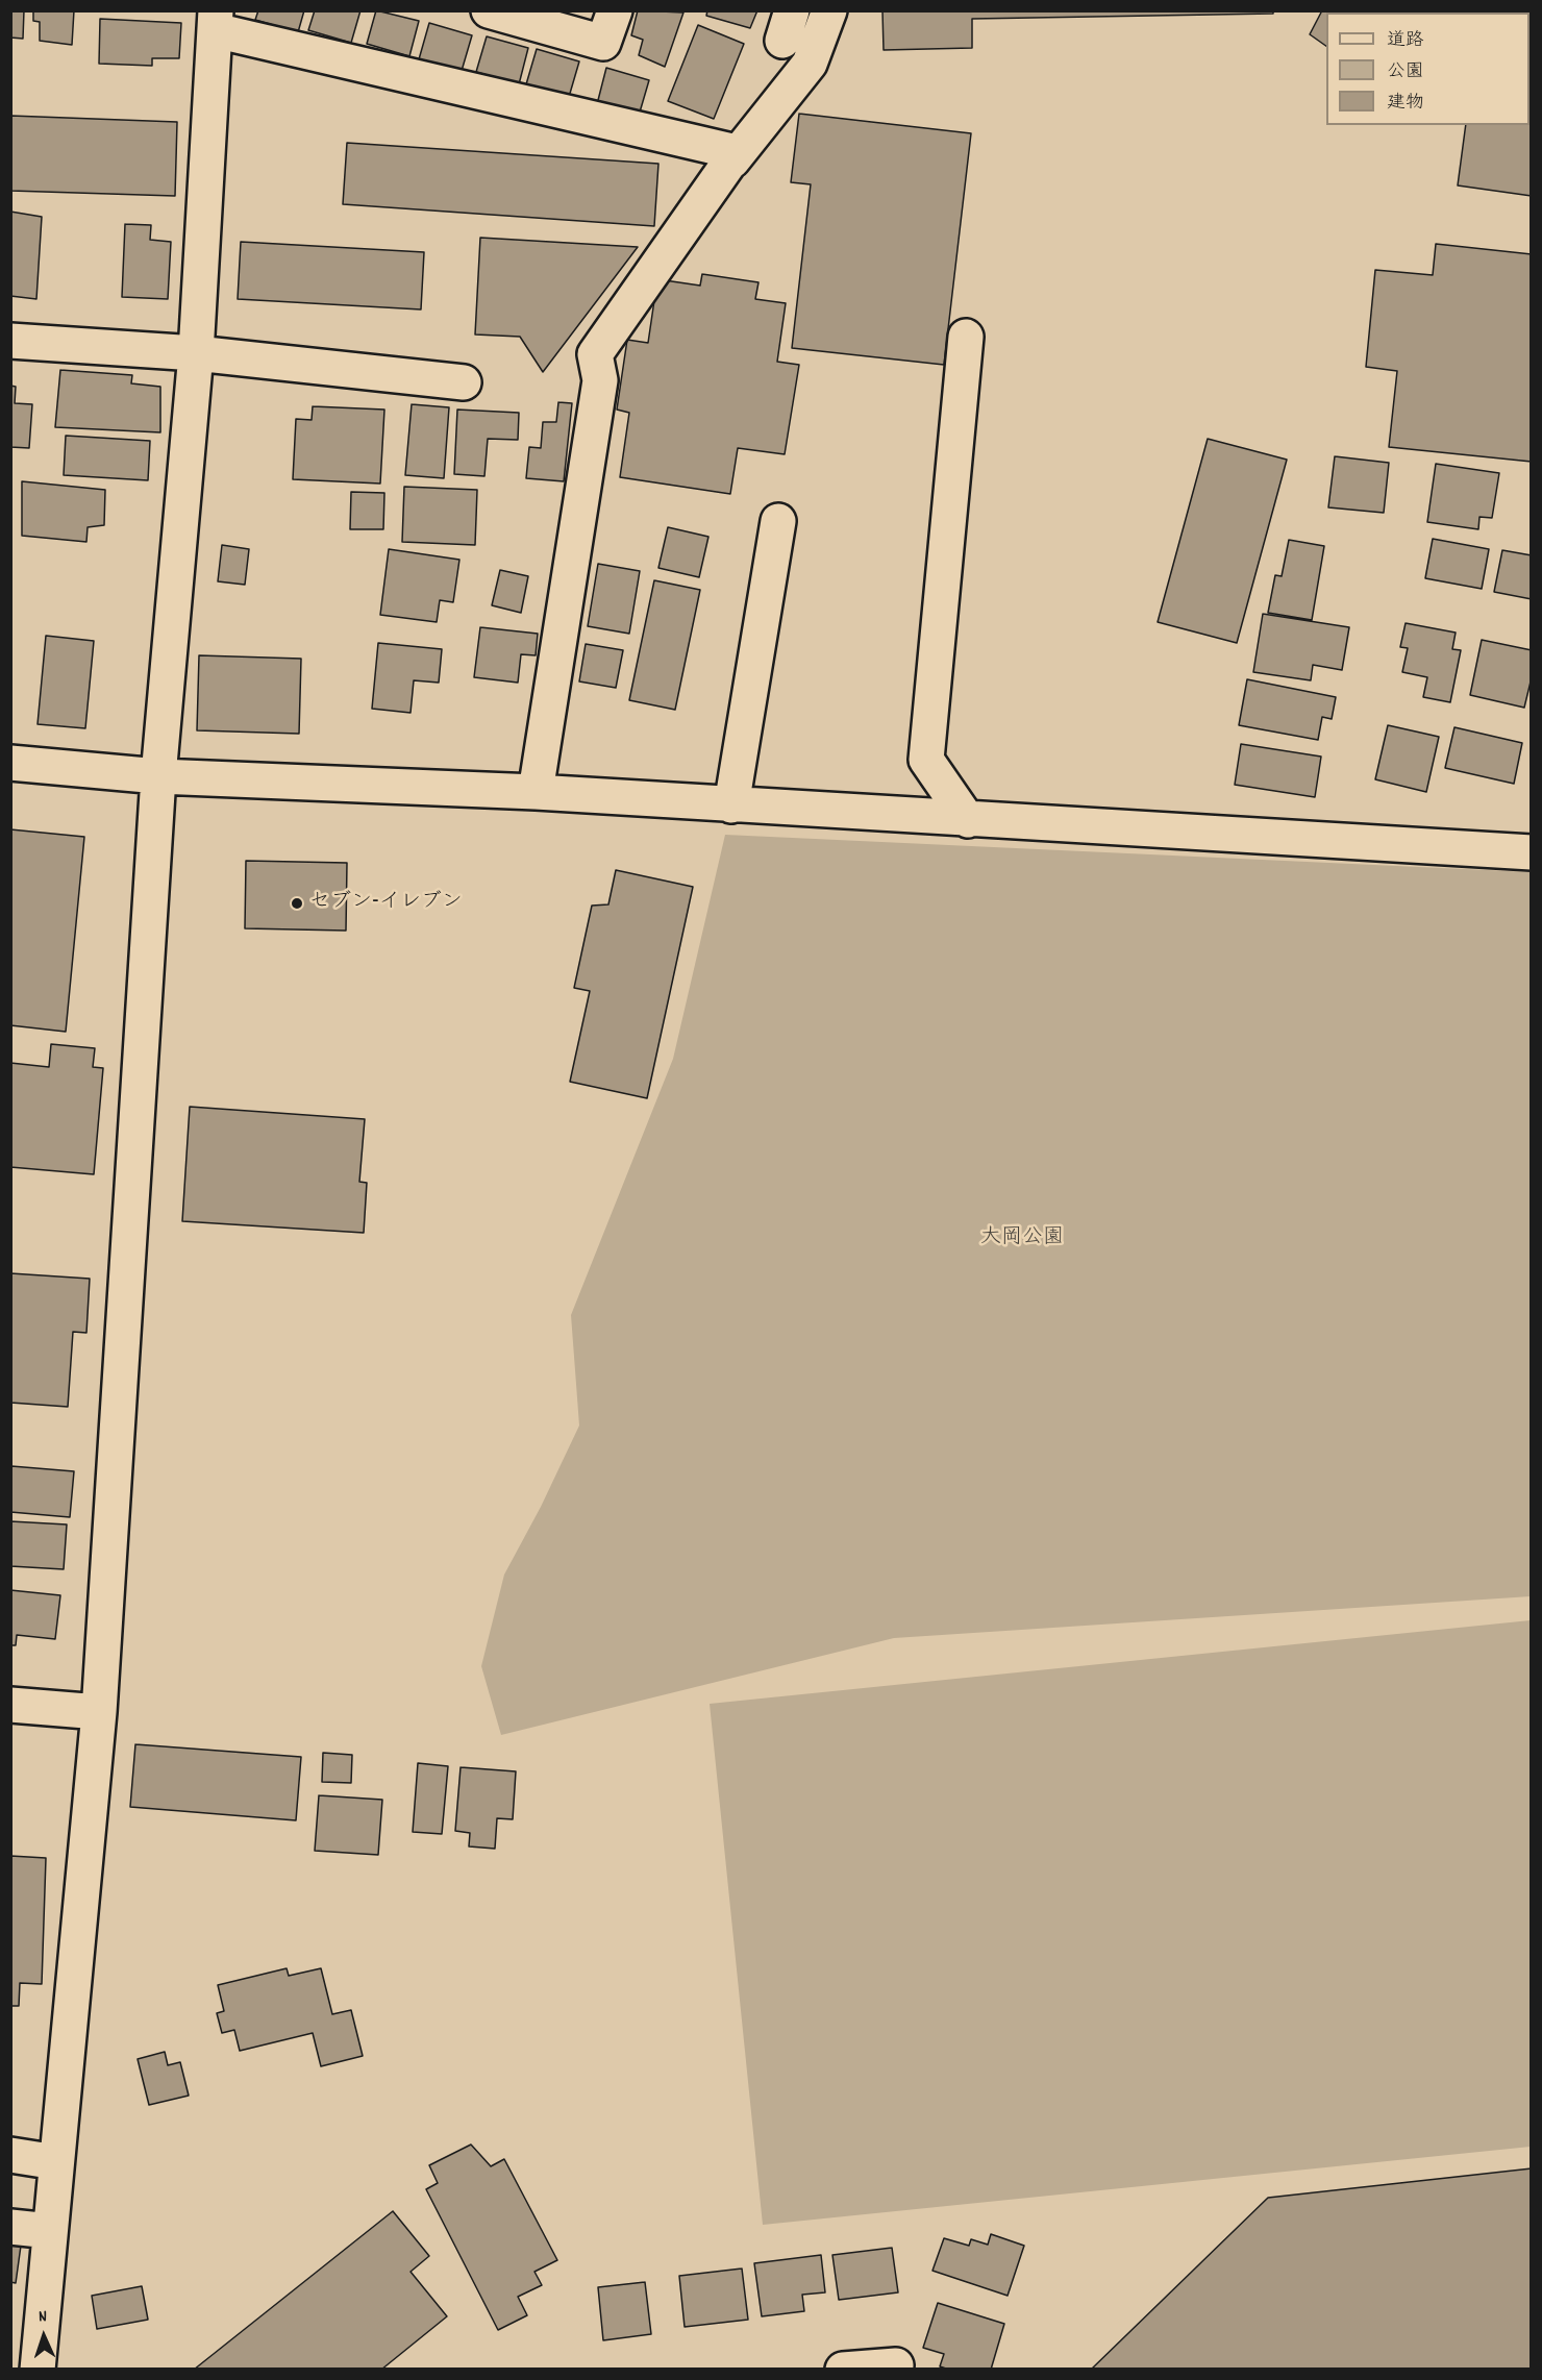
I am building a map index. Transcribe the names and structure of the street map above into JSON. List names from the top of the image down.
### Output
{
  "parks": ["大岡公園"],
  "places": ["セブン-イレブン"],
  "legend": ["道路", "公園", "建物"],
  "north": "top"
}
